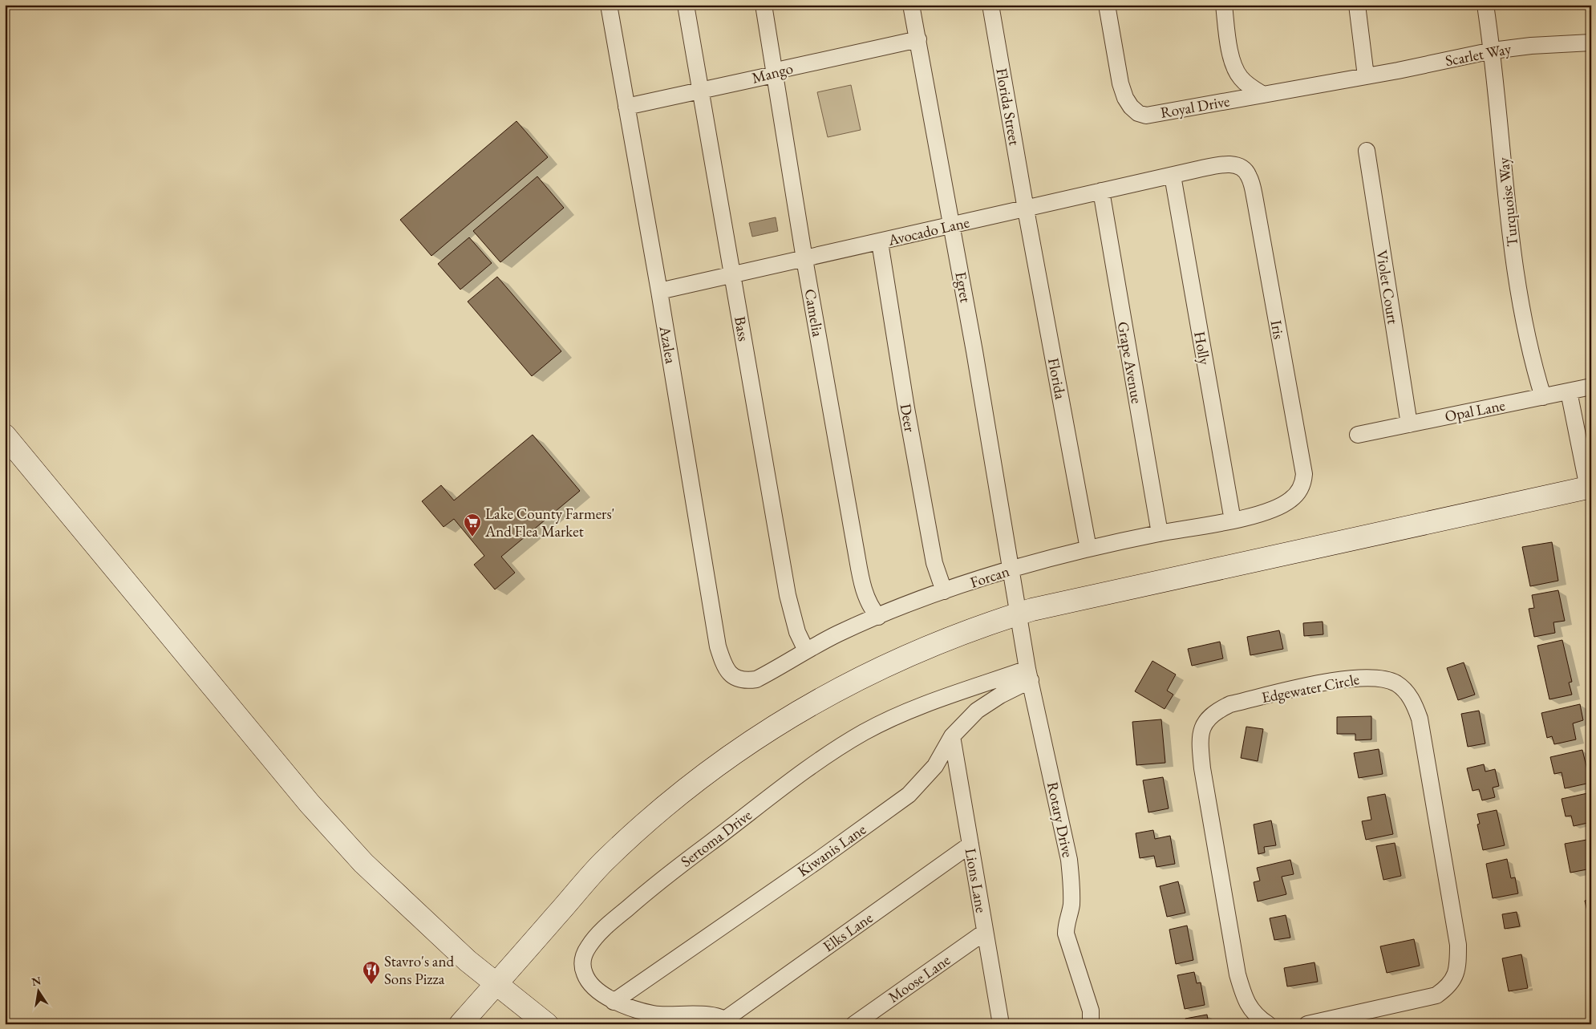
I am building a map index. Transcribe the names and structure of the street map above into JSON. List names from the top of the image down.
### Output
{
  "streets": {
    "street": [
      "Scarlet Way",
      "Mango",
      "Florida Street",
      "Royal Drive",
      "Turquoise Way",
      "Avocado Lane",
      "Egret",
      "Violet Court",
      "Camelia",
      "Bass",
      "Iris",
      "Azalea",
      "Holly",
      "Grape Avenue",
      "Florida",
      "Opal Lane",
      "Deer",
      "Forcan",
      "Edgewater Circle",
      "Rotary Drive",
      "Sertoma Drive",
      "Kiwanis Lane",
      "Lions Lane",
      "Elks Lane",
      "Moose Lane"
    ]
  },
  "crossings": [
    ["Scarlet Way", "Royal Drive"],
    ["Scarlet Way", "Turquoise Way"],
    ["Mango", "Egret"],
    ["Mango", "Camelia"],
    ["Mango", "Bass"],
    ["Mango", "Azalea"],
    ["Florida Street", "Avocado Lane"],
    ["Florida Street", "Florida"],
    ["Turquoise Way", "Opal Lane"],
    ["Avocado Lane", "Egret"],
    ["Avocado Lane", "Camelia"],
    ["Avocado Lane", "Bass"],
    ["Avocado Lane", "Iris"],
    ["Avocado Lane", "Azalea"],
    ["Avocado Lane", "Holly"],
    ["Avocado Lane", "Grape Avenue"],
    ["Avocado Lane", "Florida"],
    ["Avocado Lane", "Deer"],
    ["Egret", "Forcan"],
    ["Egret", "Rotary Drive"],
    ["Violet Court", "Opal Lane"],
    ["Camelia", "Forcan"],
    ["Bass", "Forcan"],
    ["Iris", "Forcan"],
    ["Azalea", "Forcan"],
    ["Holly", "Forcan"],
    ["Grape Avenue", "Forcan"],
    ["Florida", "Forcan"],
    ["Deer", "Forcan"],
    ["Rotary Drive", "Sertoma Drive"],
    ["Rotary Drive", "Kiwanis Lane"],
    ["Sertoma Drive", "Kiwanis Lane"],
    ["Sertoma Drive", "Elks Lane"],
    ["Kiwanis Lane", "Lions Lane"],
    ["Lions Lane", "Elks Lane"],
    ["Lions Lane", "Moose Lane"]
  ],
  "places": {
    "supermarket": ["Lake County Farmers' And Flea Market"],
    "restaurant": ["Stavro's and Sons Pizza"]
  },
  "north": "top"
}
